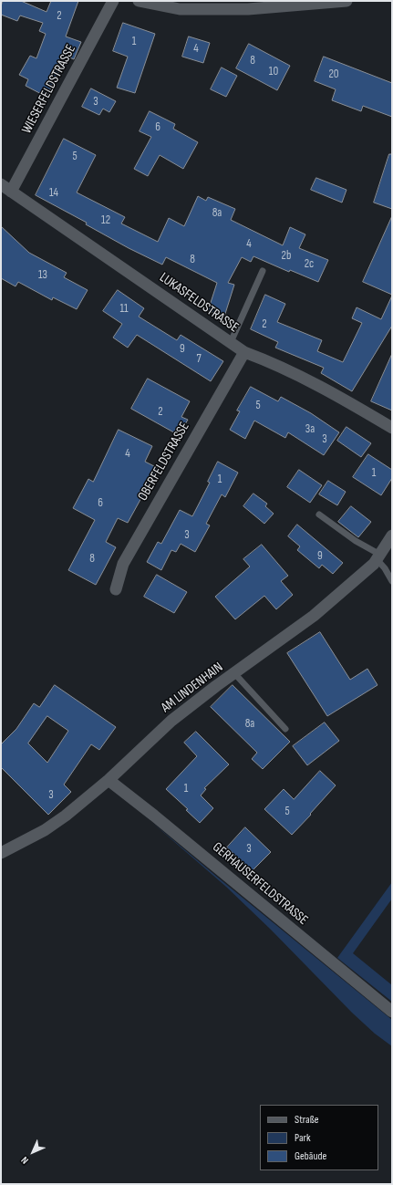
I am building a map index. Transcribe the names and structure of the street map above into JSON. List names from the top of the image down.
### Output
{
  "streets": {
    "street": [
      "WIESERFELDSTRASSE",
      "LUKASFELDSTRASSE",
      "OBERFELDSTRASSE",
      "AM LINDENHAIN",
      "GERHAUSERFELDSTRASSE"
    ]
  },
  "crossings": [
    ["WIESERFELDSTRASSE", "LUKASFELDSTRASSE"],
    ["LUKASFELDSTRASSE", "OBERFELDSTRASSE"],
    ["AM LINDENHAIN", "GERHAUSERFELDSTRASSE"]
  ],
  "house_numbers": [
    "2",
    "1",
    "4",
    "8",
    "10",
    "20",
    "3",
    "6",
    "5",
    "14",
    "8a",
    "12",
    "4",
    "2b",
    "8",
    "2c",
    "13",
    "11",
    "2",
    "9",
    "7",
    "5",
    "2",
    "3a",
    "3",
    "4",
    "1",
    "1",
    "6",
    "3",
    "9",
    "8",
    "8a",
    "1",
    "3",
    "5",
    "3"
  ],
  "legend": ["Straße", "Park", "Gebäude"],
  "north": "bottom left"
}
